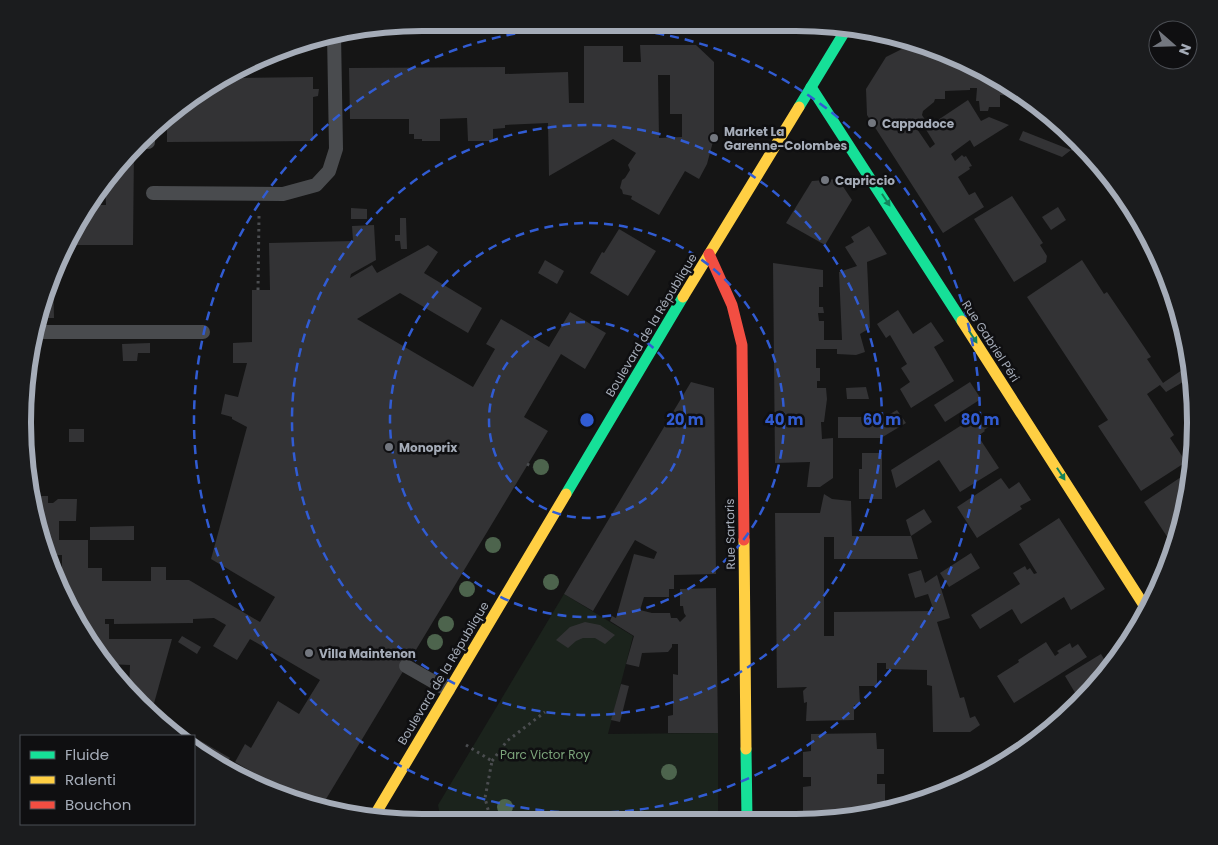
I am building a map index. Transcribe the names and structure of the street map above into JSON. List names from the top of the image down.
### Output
{
  "streets": {
    "street": ["Boulevard de la République", "Rue Gabriel Péri", "Rue Sartoris"]
  },
  "crossings": [
    ["Boulevard de la République", "Rue Gabriel Péri"],
    ["Boulevard de la République", "Rue Sartoris"]
  ],
  "one_way": ["Rue Gabriel Péri"],
  "parks": ["Parc Victor Roy"],
  "places": [
    "Cappadoce",
    "Market La Garenne-Colombes",
    "Capriccio",
    "Monoprix",
    "Villa Maintenon"
  ],
  "legend": ["Fluide", "Ralenti", "Bouchon"],
  "north": "right",
  "rings": [
    "20 m",
    "40 m",
    "60 m",
    "80 m"
  ]
}
